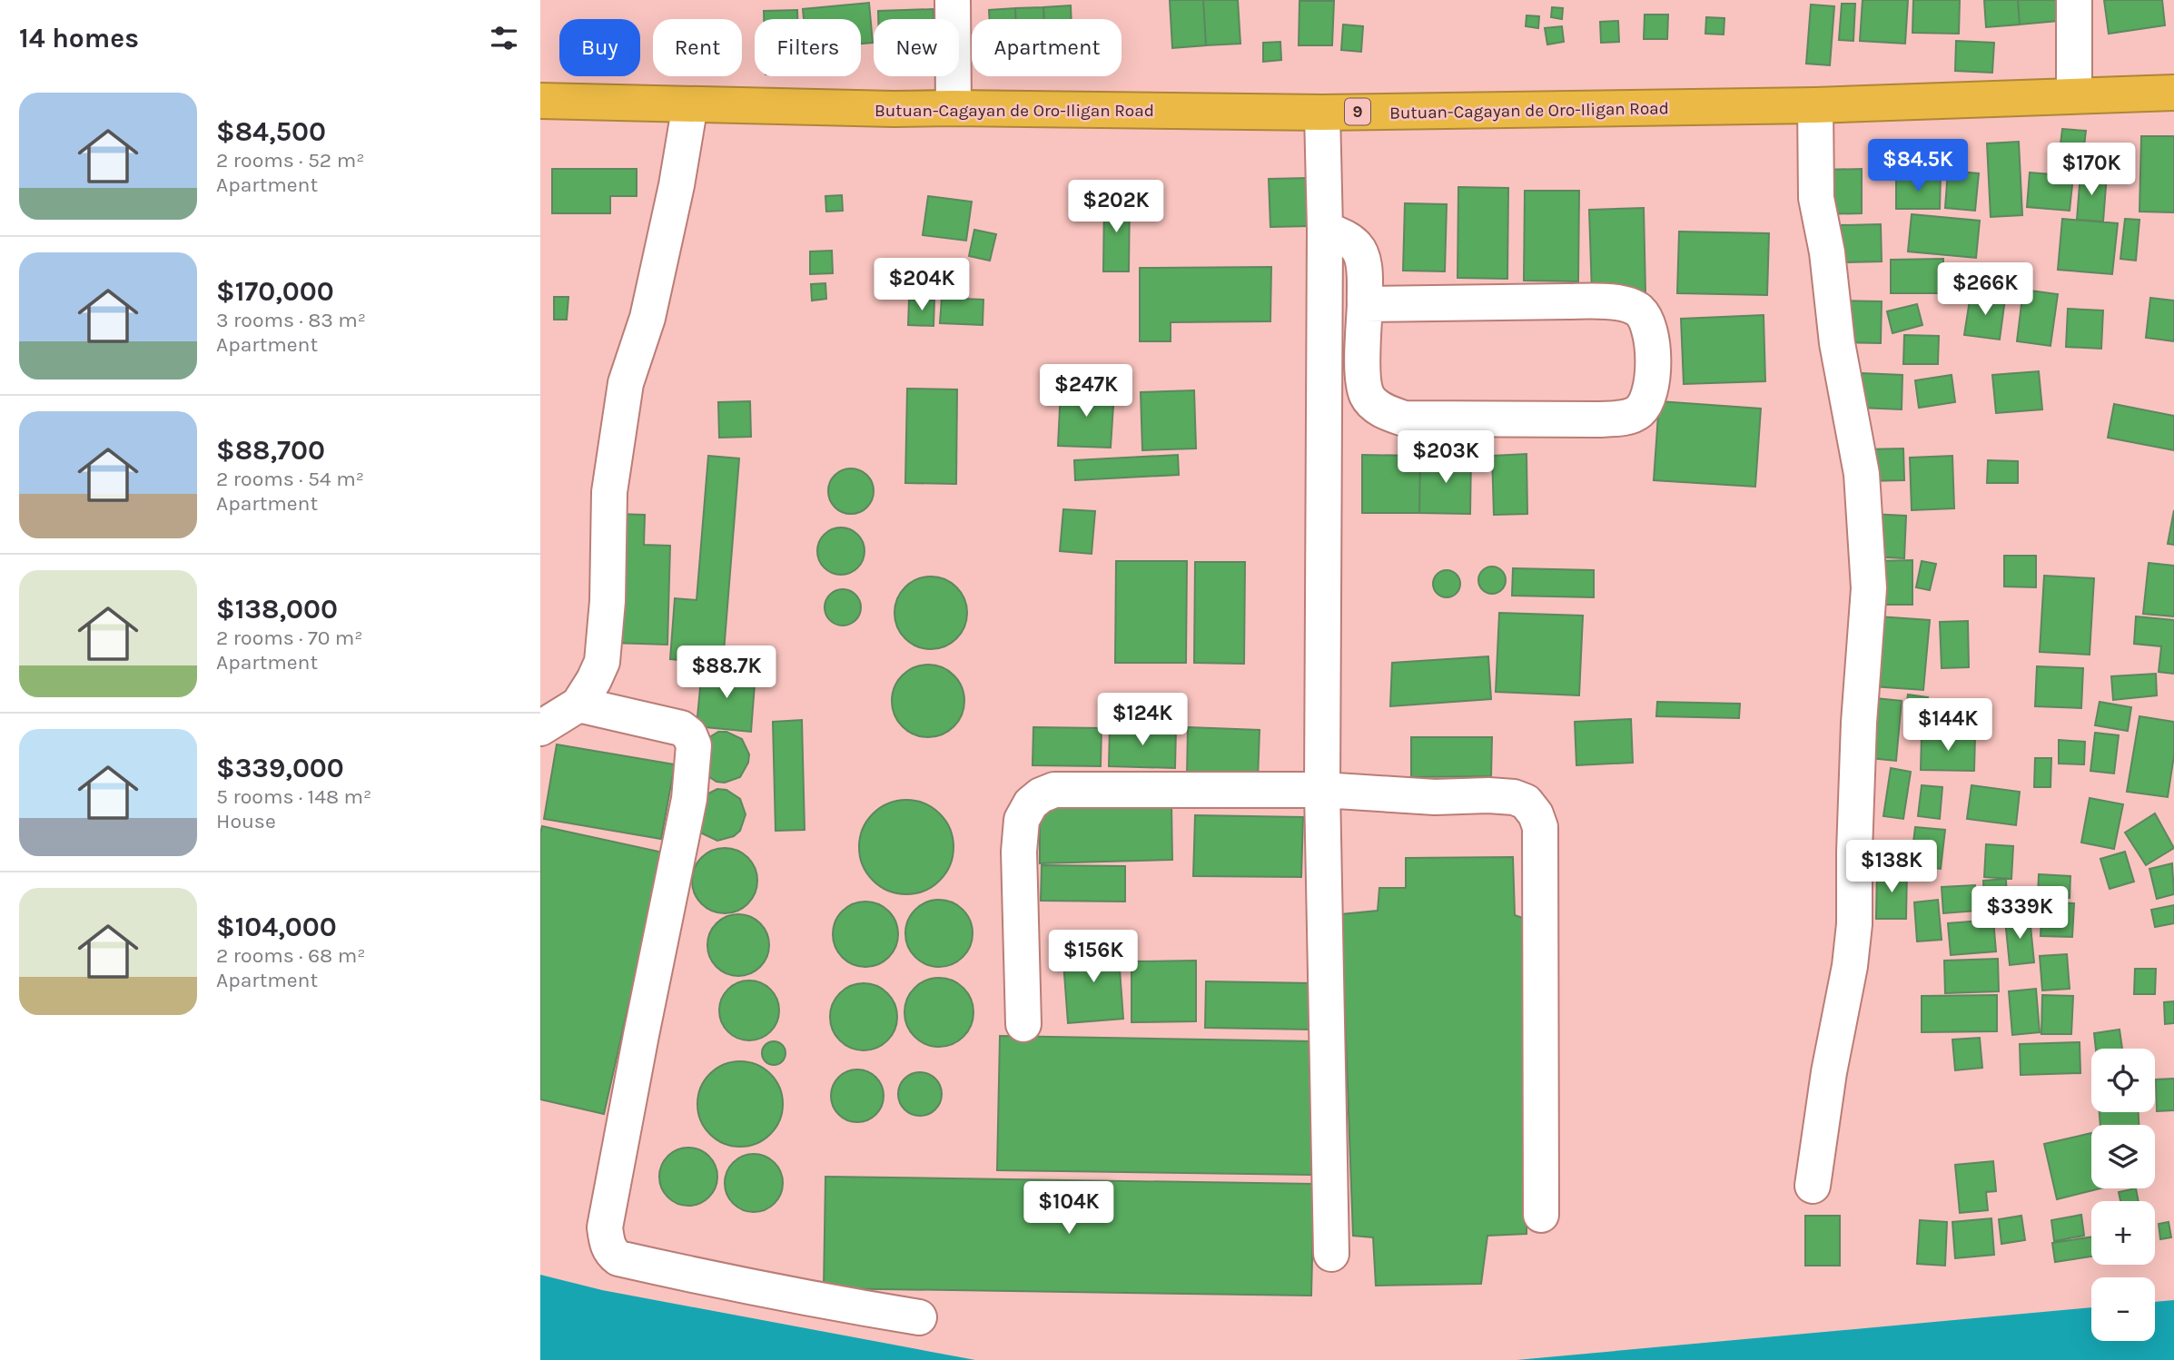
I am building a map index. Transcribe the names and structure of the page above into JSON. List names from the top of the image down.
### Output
{
  "streets": {
    "highway": ["Butuan-Cagayan de Oro-Iligan Road", "9"]
  },
  "page": {
    "heading": "14 homes",
    "chip": [
      "Buy",
      "Rent",
      "Filters",
      "New",
      "Apartment"
    ],
    "list": [
      {
        "name": "$84,500",
        "note": "2 rooms · 52 m² · Apartment"
      },
      {
        "name": "$170,000",
        "note": "3 rooms · 83 m² · Apartment"
      },
      {
        "name": "$88,700",
        "note": "2 rooms · 54 m² · Apartment"
      },
      {
        "name": "$138,000",
        "note": "2 rooms · 70 m² · Apartment"
      },
      {
        "name": "$339,000",
        "note": "5 rooms · 148 m² · House"
      },
      {
        "name": "$104,000",
        "note": "2 rooms · 68 m² · Apartment"
      }
    ],
    "price": [
      "$84.5K",
      "$170K",
      "$202K",
      "$204K",
      "$266K",
      "$247K",
      "$203K",
      "$88.7K",
      "$124K",
      "$144K",
      "$138K",
      "$339K",
      "$156K",
      "$104K"
    ],
    "map_buttons": ["+", "−"]
  }
}
